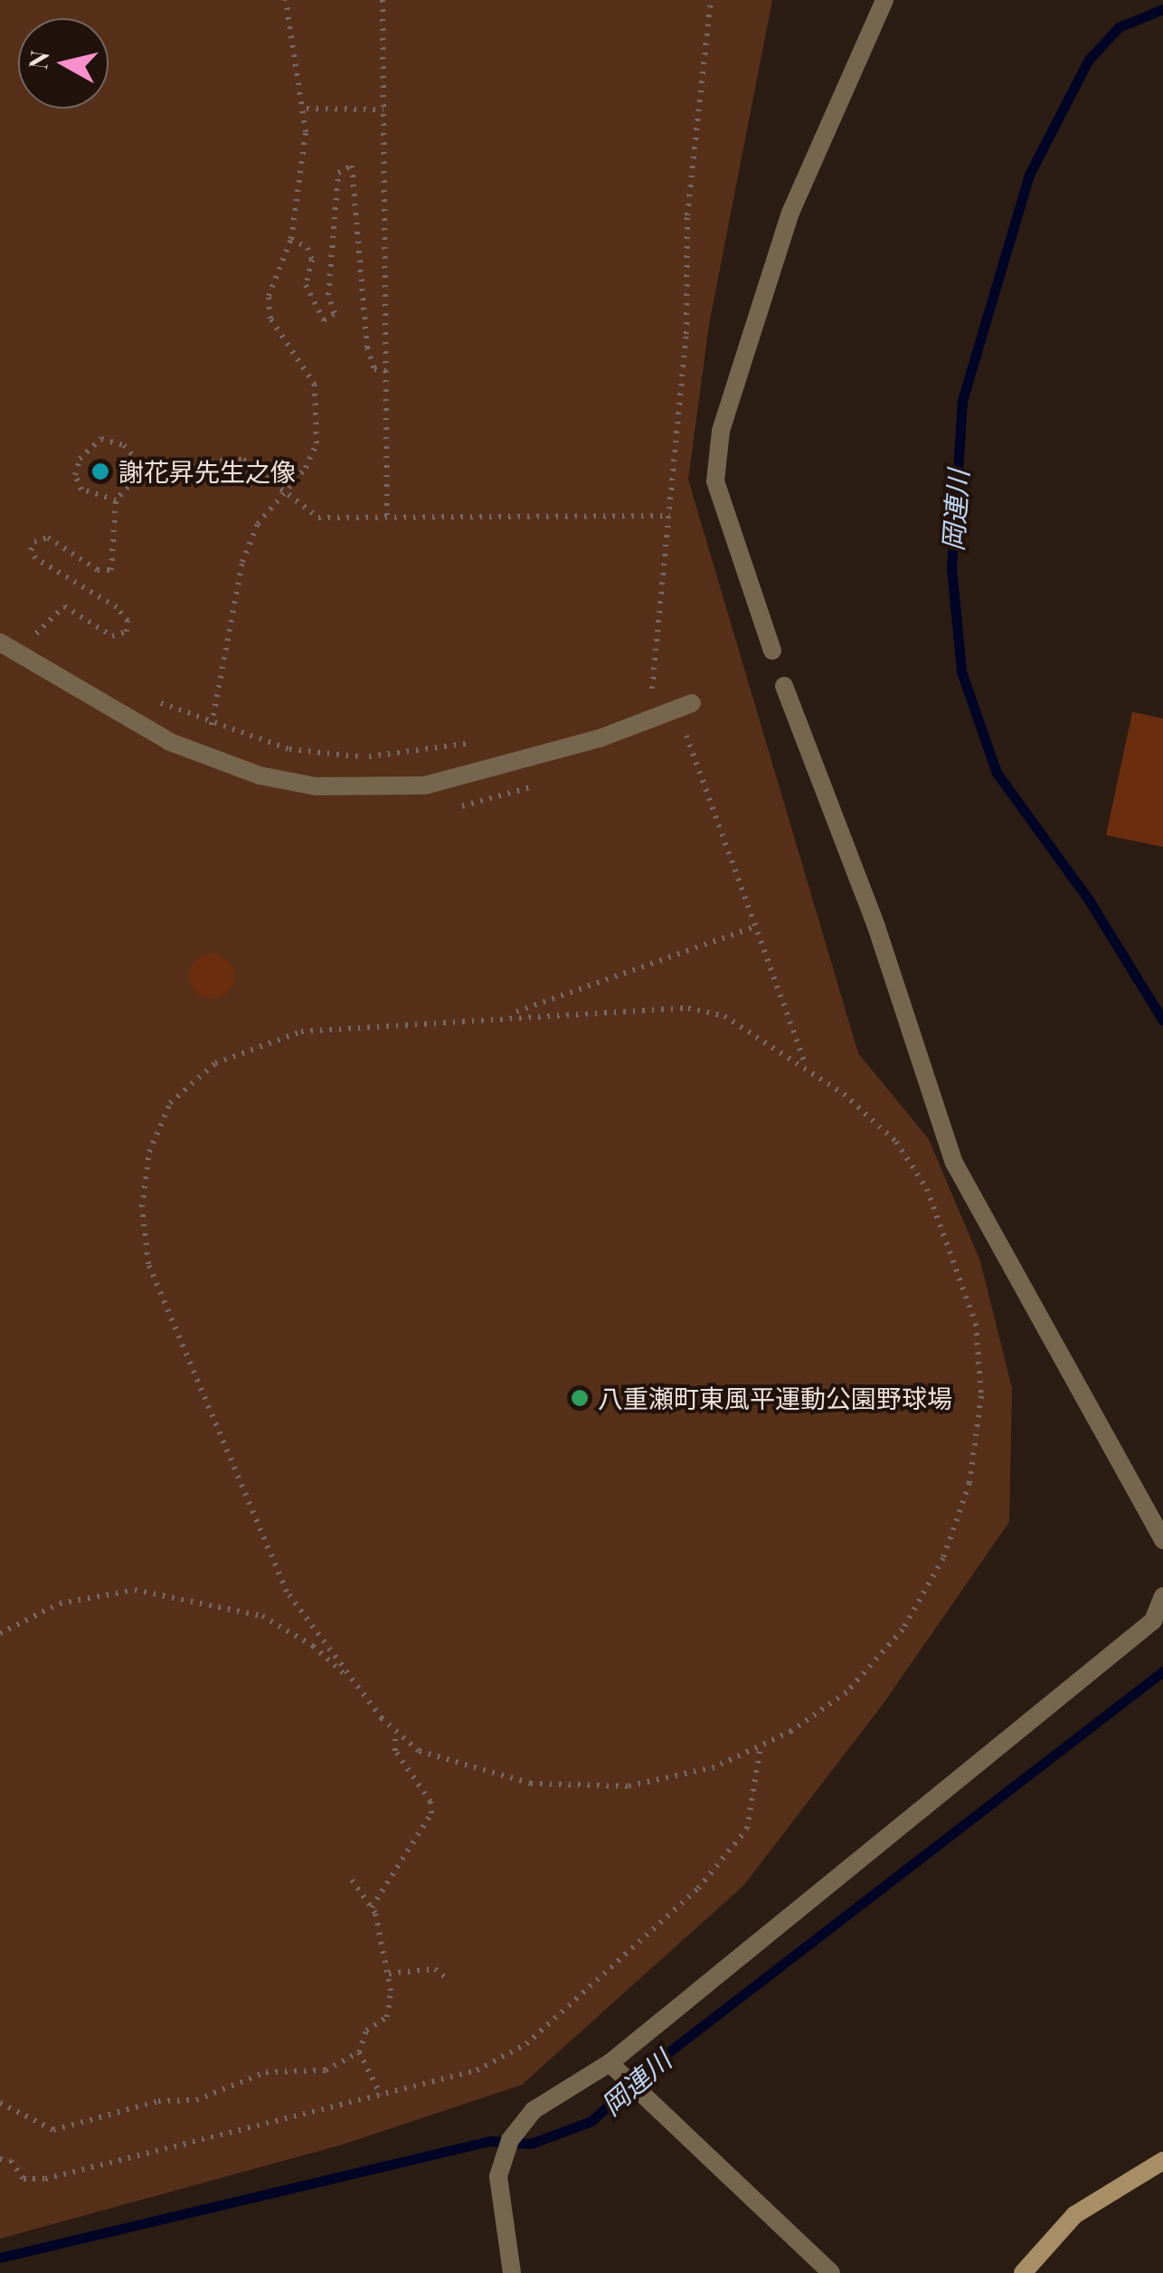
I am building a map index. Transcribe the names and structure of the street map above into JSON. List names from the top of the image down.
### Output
{
  "water": ["岡連川"],
  "places": ["謝花昇先生之像", "八重瀬町東風平運動公園野球場"],
  "north": "left"
}
